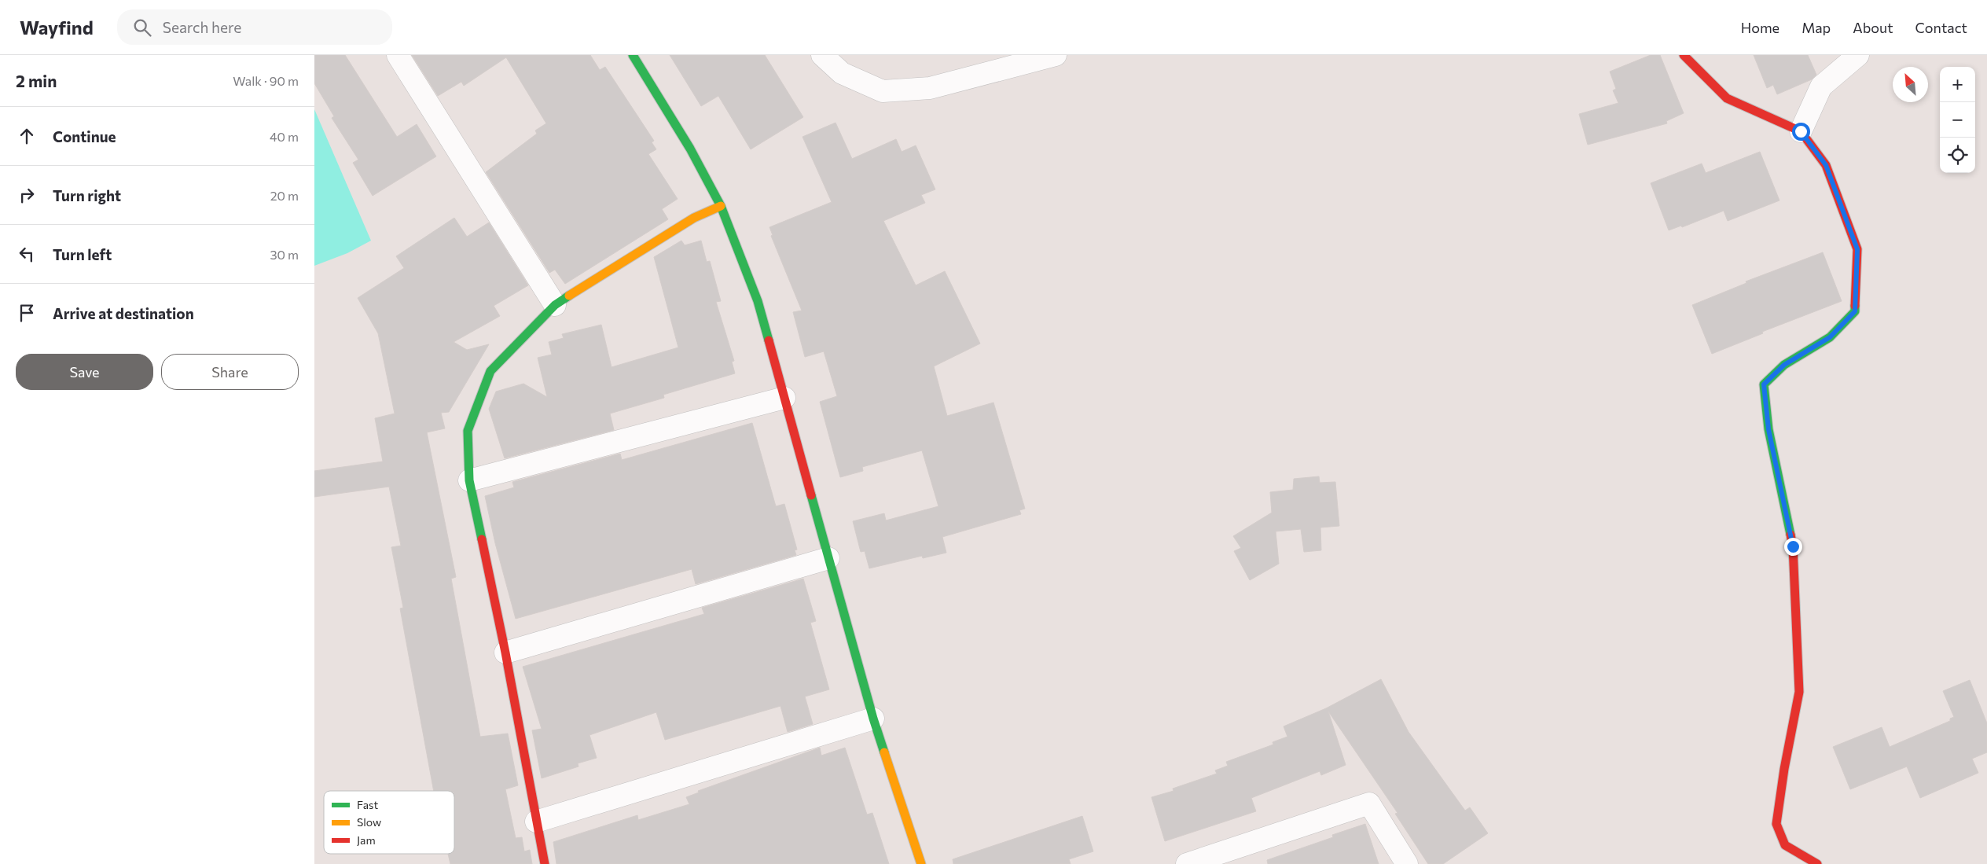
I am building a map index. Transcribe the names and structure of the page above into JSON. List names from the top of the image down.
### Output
{
  "legend": ["Fast", "Slow", "Jam"],
  "north": "top left",
  "page": {
    "header": "Wayfind",
    "search": "Search here",
    "nav": [
      "Home",
      "Map",
      "About",
      "Contact"
    ],
    "heading": ["2 min", "Walk · 90 m"],
    "map_buttons": ["+", "−"],
    "list": [
      ["Continue", "40 m"],
      ["Turn right", "20 m"],
      ["Turn left", "30 m"],
      "Arrive at destination"
    ],
    "buttons": ["Save", "Share"]
  }
}
